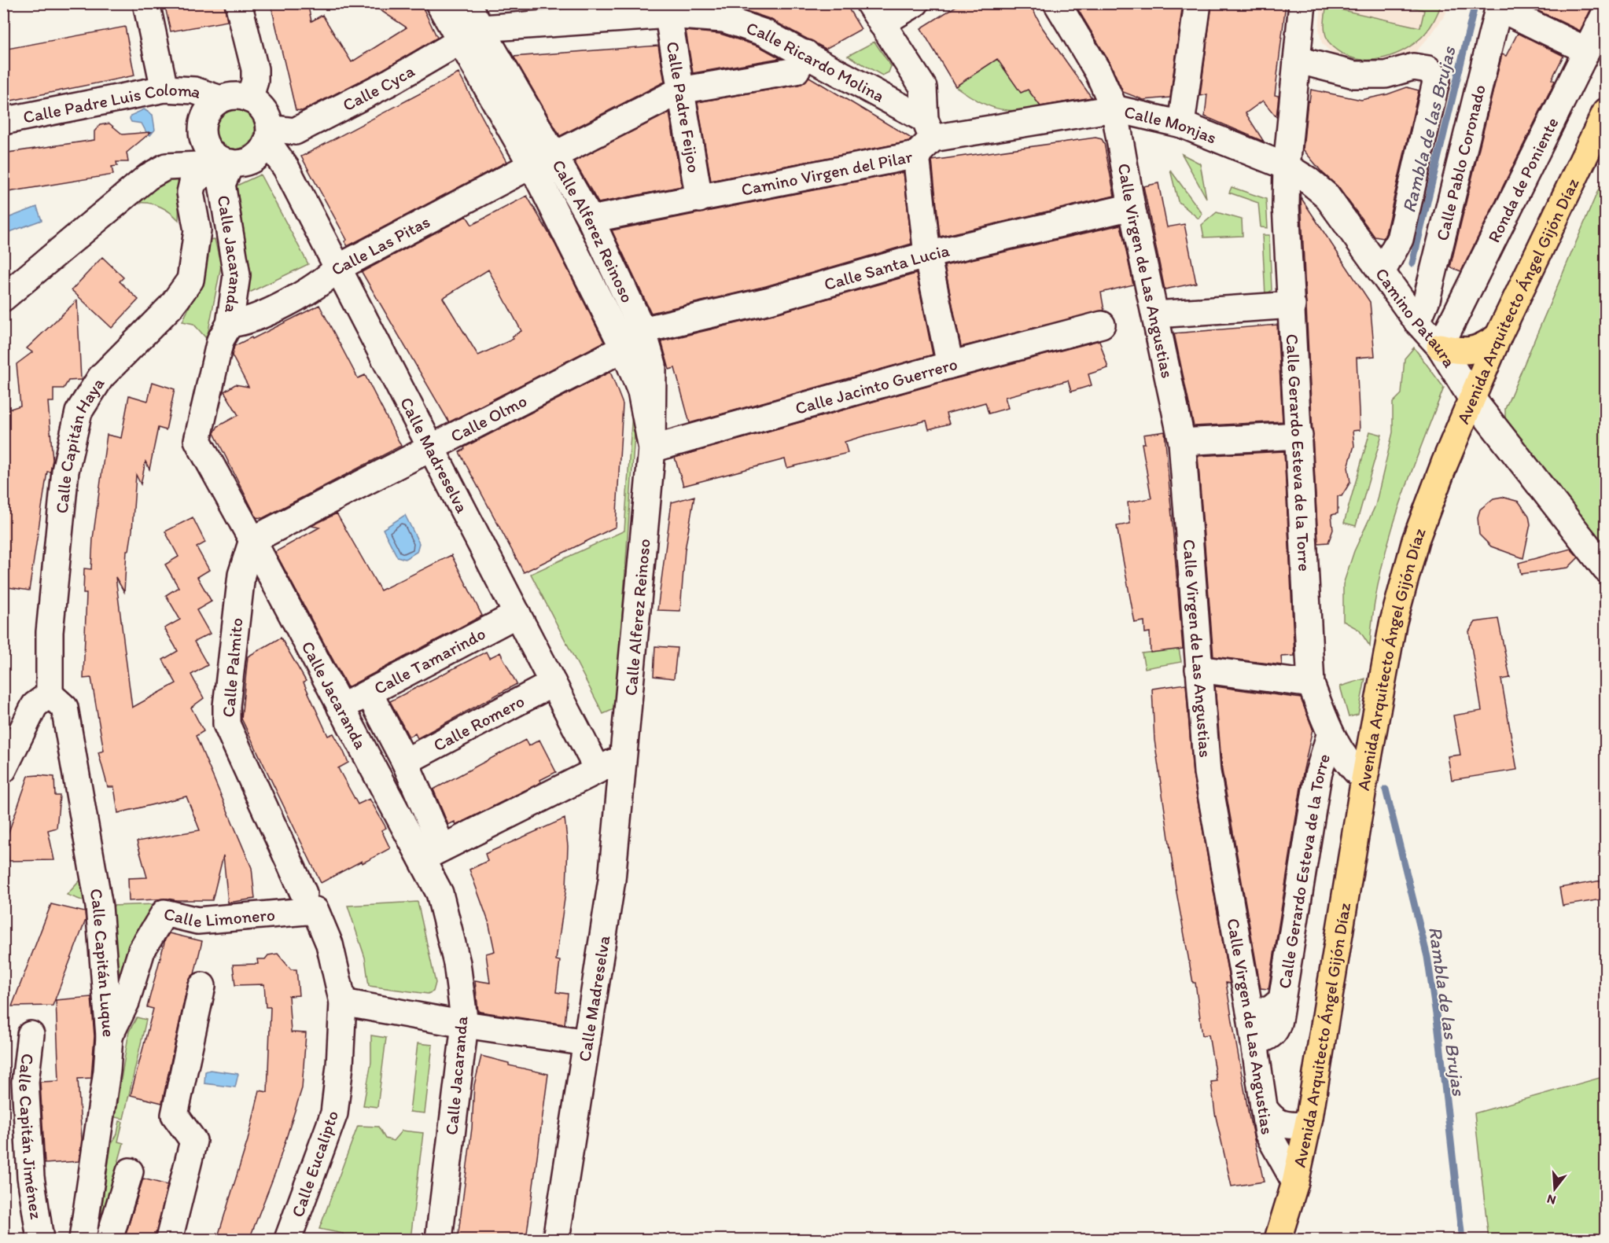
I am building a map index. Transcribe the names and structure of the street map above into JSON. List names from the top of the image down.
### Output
{
  "streets": {
    "main road": ["Avenida Arquitecto Ángel Gijón Díaz"],
    "street": [
      "Calle Ricardo Molina",
      "Calle Cyca",
      "Calle Padre Luis Coloma",
      "Calle Padre Feijoo",
      "Calle Monjas",
      "Calle Pablo Coronado",
      "Camino Virgen del Pilar",
      "Ronda de Poniente",
      "Calle Alferez Reinoso",
      "Calle Las Pitas",
      "Calle Jacaranda",
      "Calle Santa Lucia",
      "Calle Virgen de Las Angustias",
      "Camino Pataura",
      "Calle Jacinto Guerrero",
      "Calle Olmo",
      "Calle Capitán Haya",
      "Calle Gerardo Esteva de la Torre",
      "Calle Madreselva",
      "Calle Tamarindo",
      "Calle Palmito",
      "Calle Romero",
      "Calle Limonero",
      "Calle Capitán Luque",
      "Calle Capitán Jiménez",
      "Calle Eucalipto"
    ]
  },
  "crossings": [
    ["Calle Ricardo Molina", "Calle Cyca"],
    ["Calle Ricardo Molina", "Calle Padre Feijoo"],
    ["Calle Ricardo Molina", "Camino Virgen del Pilar"],
    ["Calle Ricardo Molina", "Calle Alferez Reinoso"],
    ["Calle Ricardo Molina", "Calle Las Pitas"],
    ["Calle Cyca", "Calle Padre Luis Coloma"],
    ["Calle Cyca", "Calle Alferez Reinoso"],
    ["Calle Cyca", "Calle Jacaranda"],
    ["Calle Cyca", "Calle Capitán Haya"],
    ["Calle Cyca", "Calle Madreselva"],
    ["Calle Padre Luis Coloma", "Calle Jacaranda"],
    ["Calle Padre Luis Coloma", "Calle Capitán Haya"],
    ["Calle Padre Luis Coloma", "Calle Madreselva"],
    ["Calle Padre Feijoo", "Camino Virgen del Pilar"],
    ["Calle Padre Feijoo", "Calle Las Pitas"],
    ["Calle Monjas", "Camino Virgen del Pilar"],
    ["Calle Monjas", "Calle Virgen de Las Angustias"],
    ["Calle Monjas", "Camino Pataura"],
    ["Calle Monjas", "Calle Gerardo Esteva de la Torre"],
    ["Calle Pablo Coronado", "Camino Pataura"],
    ["Camino Virgen del Pilar", "Calle Alferez Reinoso"],
    ["Camino Virgen del Pilar", "Calle Virgen de Las Angustias"],
    ["Ronda de Poniente", "Camino Pataura"],
    ["Calle Alferez Reinoso", "Calle Las Pitas"],
    ["Calle Alferez Reinoso", "Calle Santa Lucia"],
    ["Calle Alferez Reinoso", "Calle Jacinto Guerrero"],
    ["Calle Alferez Reinoso", "Calle Olmo"],
    ["Calle Alferez Reinoso", "Calle Madreselva"],
    ["Calle Las Pitas", "Calle Jacaranda"],
    ["Calle Las Pitas", "Calle Madreselva"],
    ["Calle Jacaranda", "Calle Olmo"],
    ["Calle Jacaranda", "Calle Capitán Haya"],
    ["Calle Jacaranda", "Calle Madreselva"],
    ["Calle Jacaranda", "Calle Tamarindo"],
    ["Calle Jacaranda", "Calle Palmito"],
    ["Calle Jacaranda", "Calle Romero"],
    ["Calle Santa Lucia", "Calle Virgen de Las Angustias"],
    ["Calle Virgen de Las Angustias", "Avenida Arquitecto Ángel Gijón Díaz"],
    ["Calle Virgen de Las Angustias", "Calle Gerardo Esteva de la Torre"],
    ["Avenida Arquitecto Ángel Gijón Díaz", "Camino Pataura"],
    ["Avenida Arquitecto Ángel Gijón Díaz", "Calle Gerardo Esteva de la Torre"],
    ["Camino Pataura", "Calle Gerardo Esteva de la Torre"],
    ["Calle Olmo", "Calle Madreselva"],
    ["Calle Olmo", "Calle Palmito"],
    ["Calle Capitán Haya", "Calle Madreselva"],
    ["Calle Capitán Haya", "Calle Capitán Luque"],
    ["Calle Madreselva", "Calle Tamarindo"],
    ["Calle Madreselva", "Calle Romero"],
    ["Calle Limonero", "Calle Capitán Luque"],
    ["Calle Limonero", "Calle Eucalipto"]
  ],
  "water": ["Rambla de las Brujas"],
  "north": "bottom"
}
